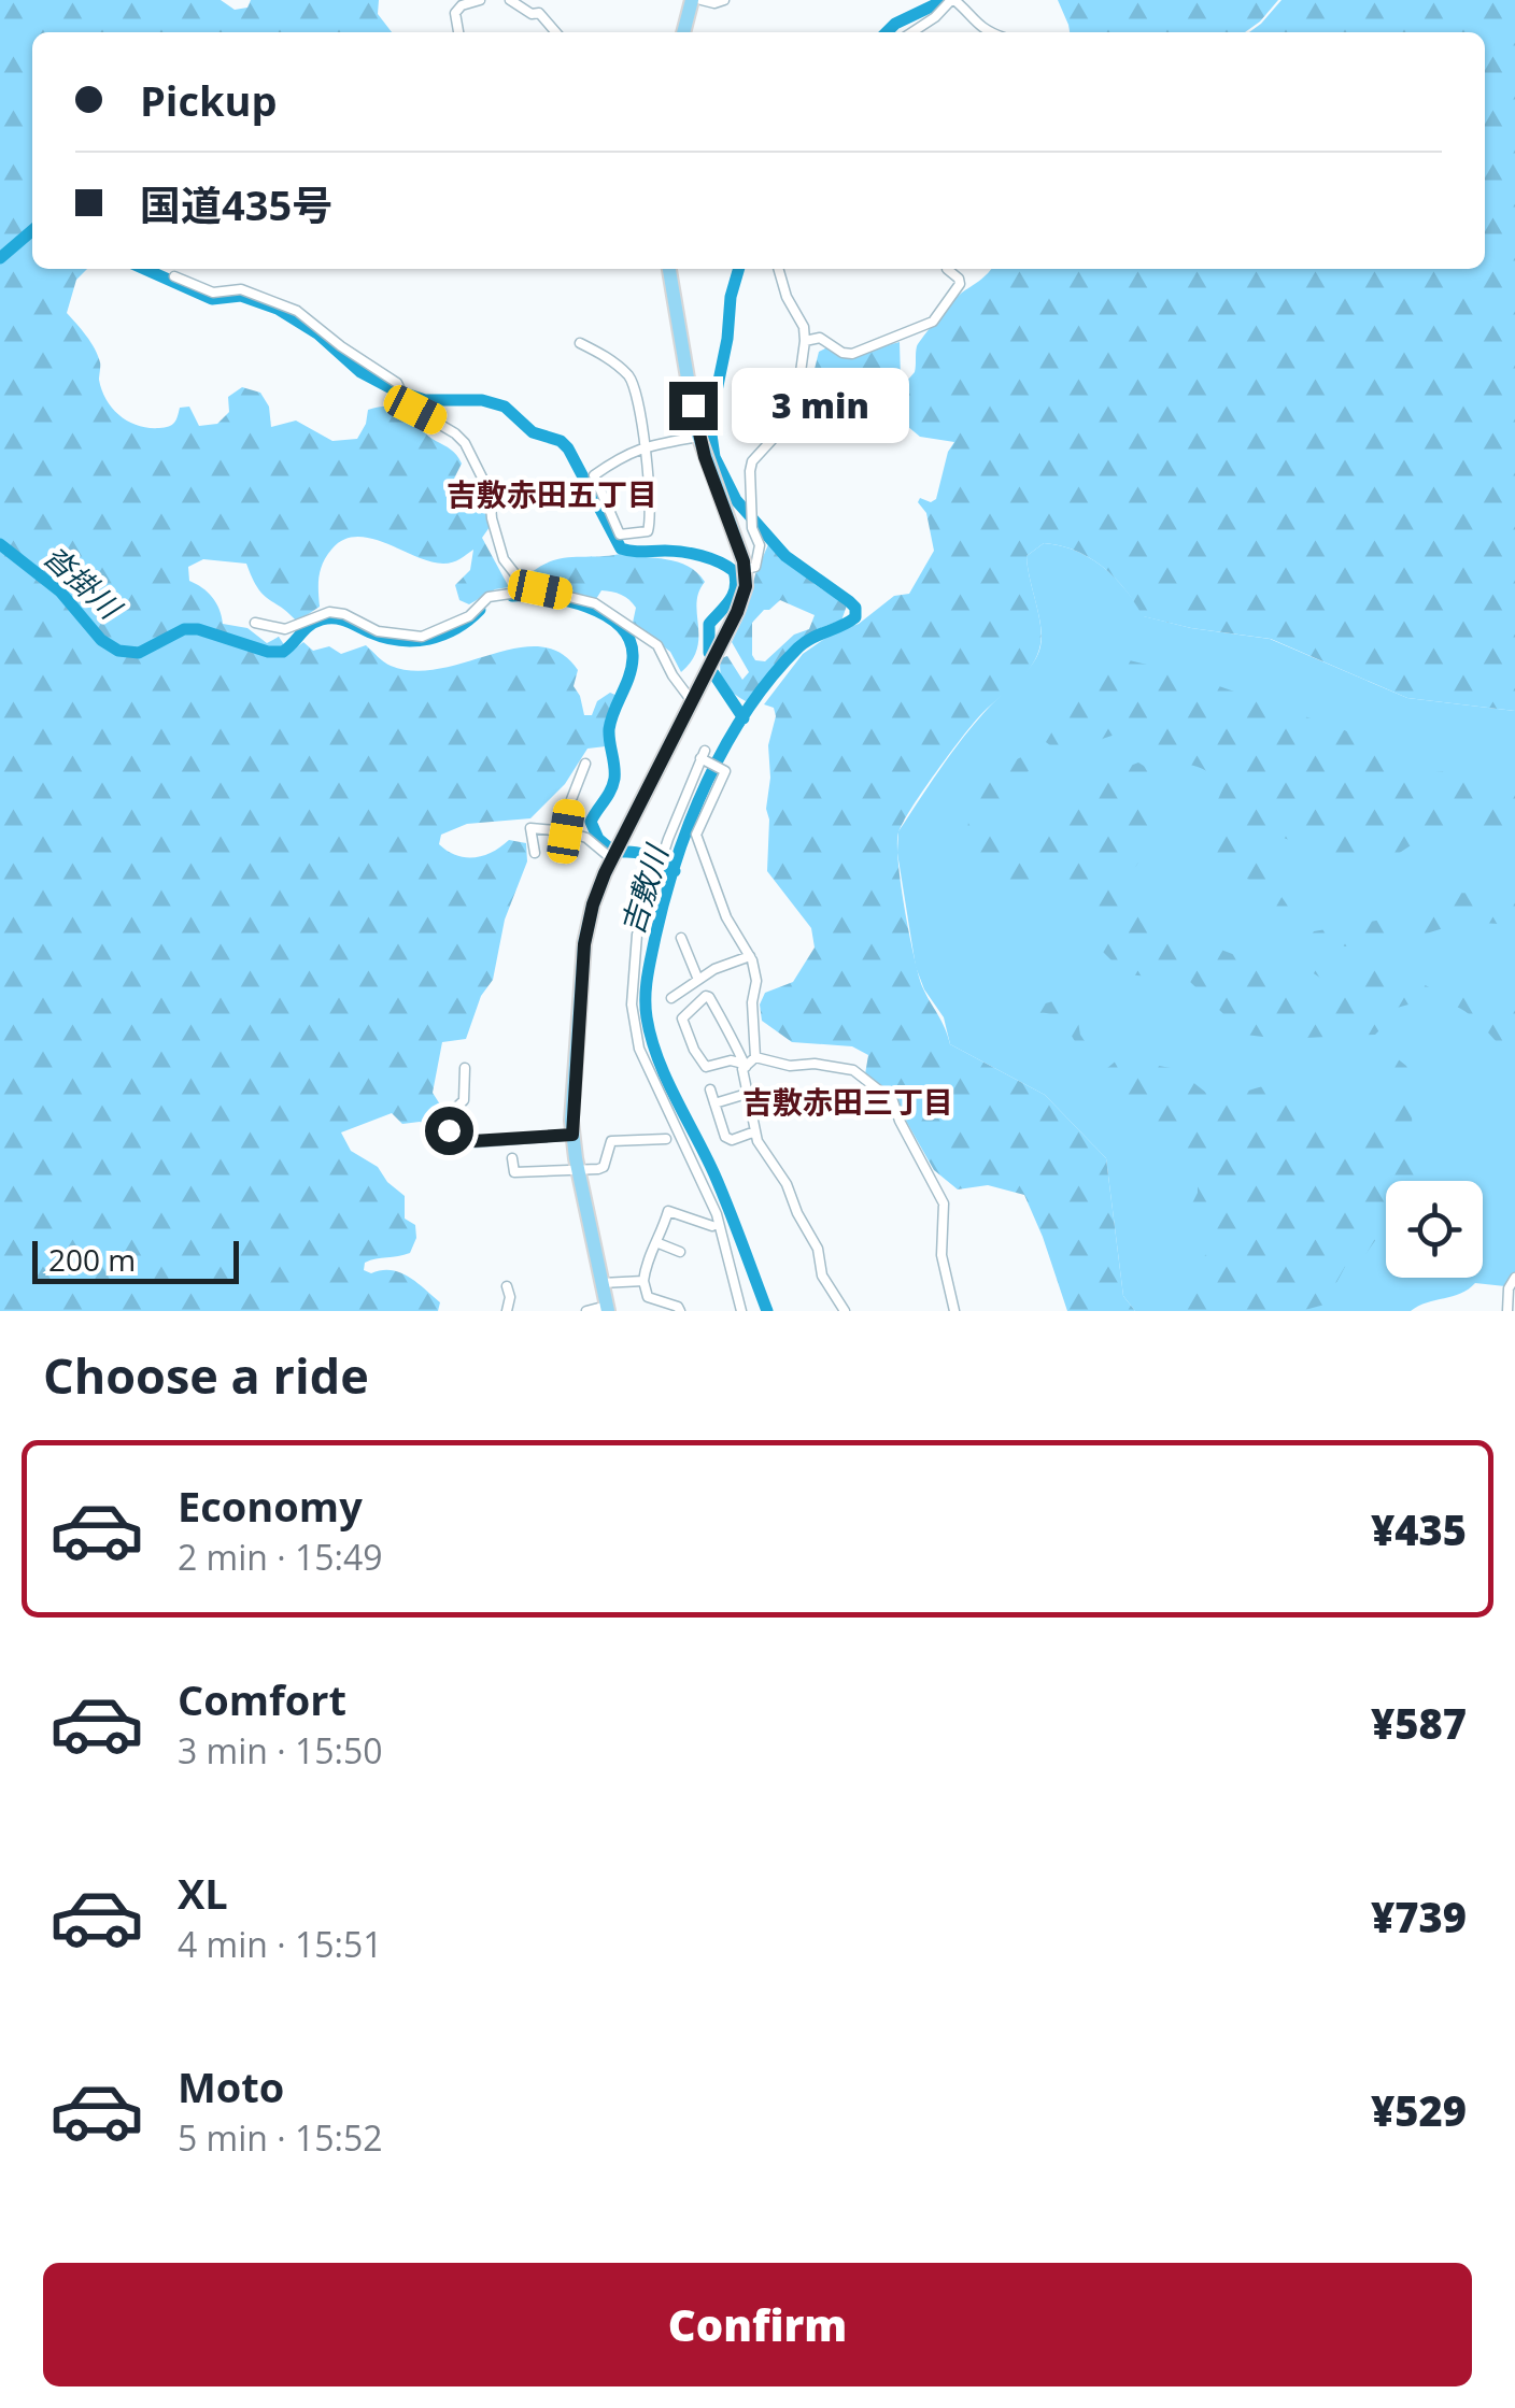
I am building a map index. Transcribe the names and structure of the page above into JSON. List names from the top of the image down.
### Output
{
  "districts": ["吉敷赤田五丁目", "吉敷赤田三丁目"],
  "water": ["沓掛川", "吉敷川"],
  "scale_bar": "200 m",
  "page": {
    "banner": ["Pickup", "国道435号"],
    "bubble": "3 min",
    "scale": "200 m",
    "heading": "Choose a ride",
    "list": [
      {
        "name": "Economy",
        "note": "2 min · 15:49",
        "value": "¥435"
      },
      {
        "name": "Comfort",
        "note": "3 min · 15:50",
        "value": "¥587"
      },
      {
        "name": "XL",
        "note": "4 min · 15:51",
        "value": "¥739"
      },
      {
        "name": "Moto",
        "note": "5 min · 15:52",
        "value": "¥529"
      }
    ],
    "buttons": "Confirm"
  }
}
